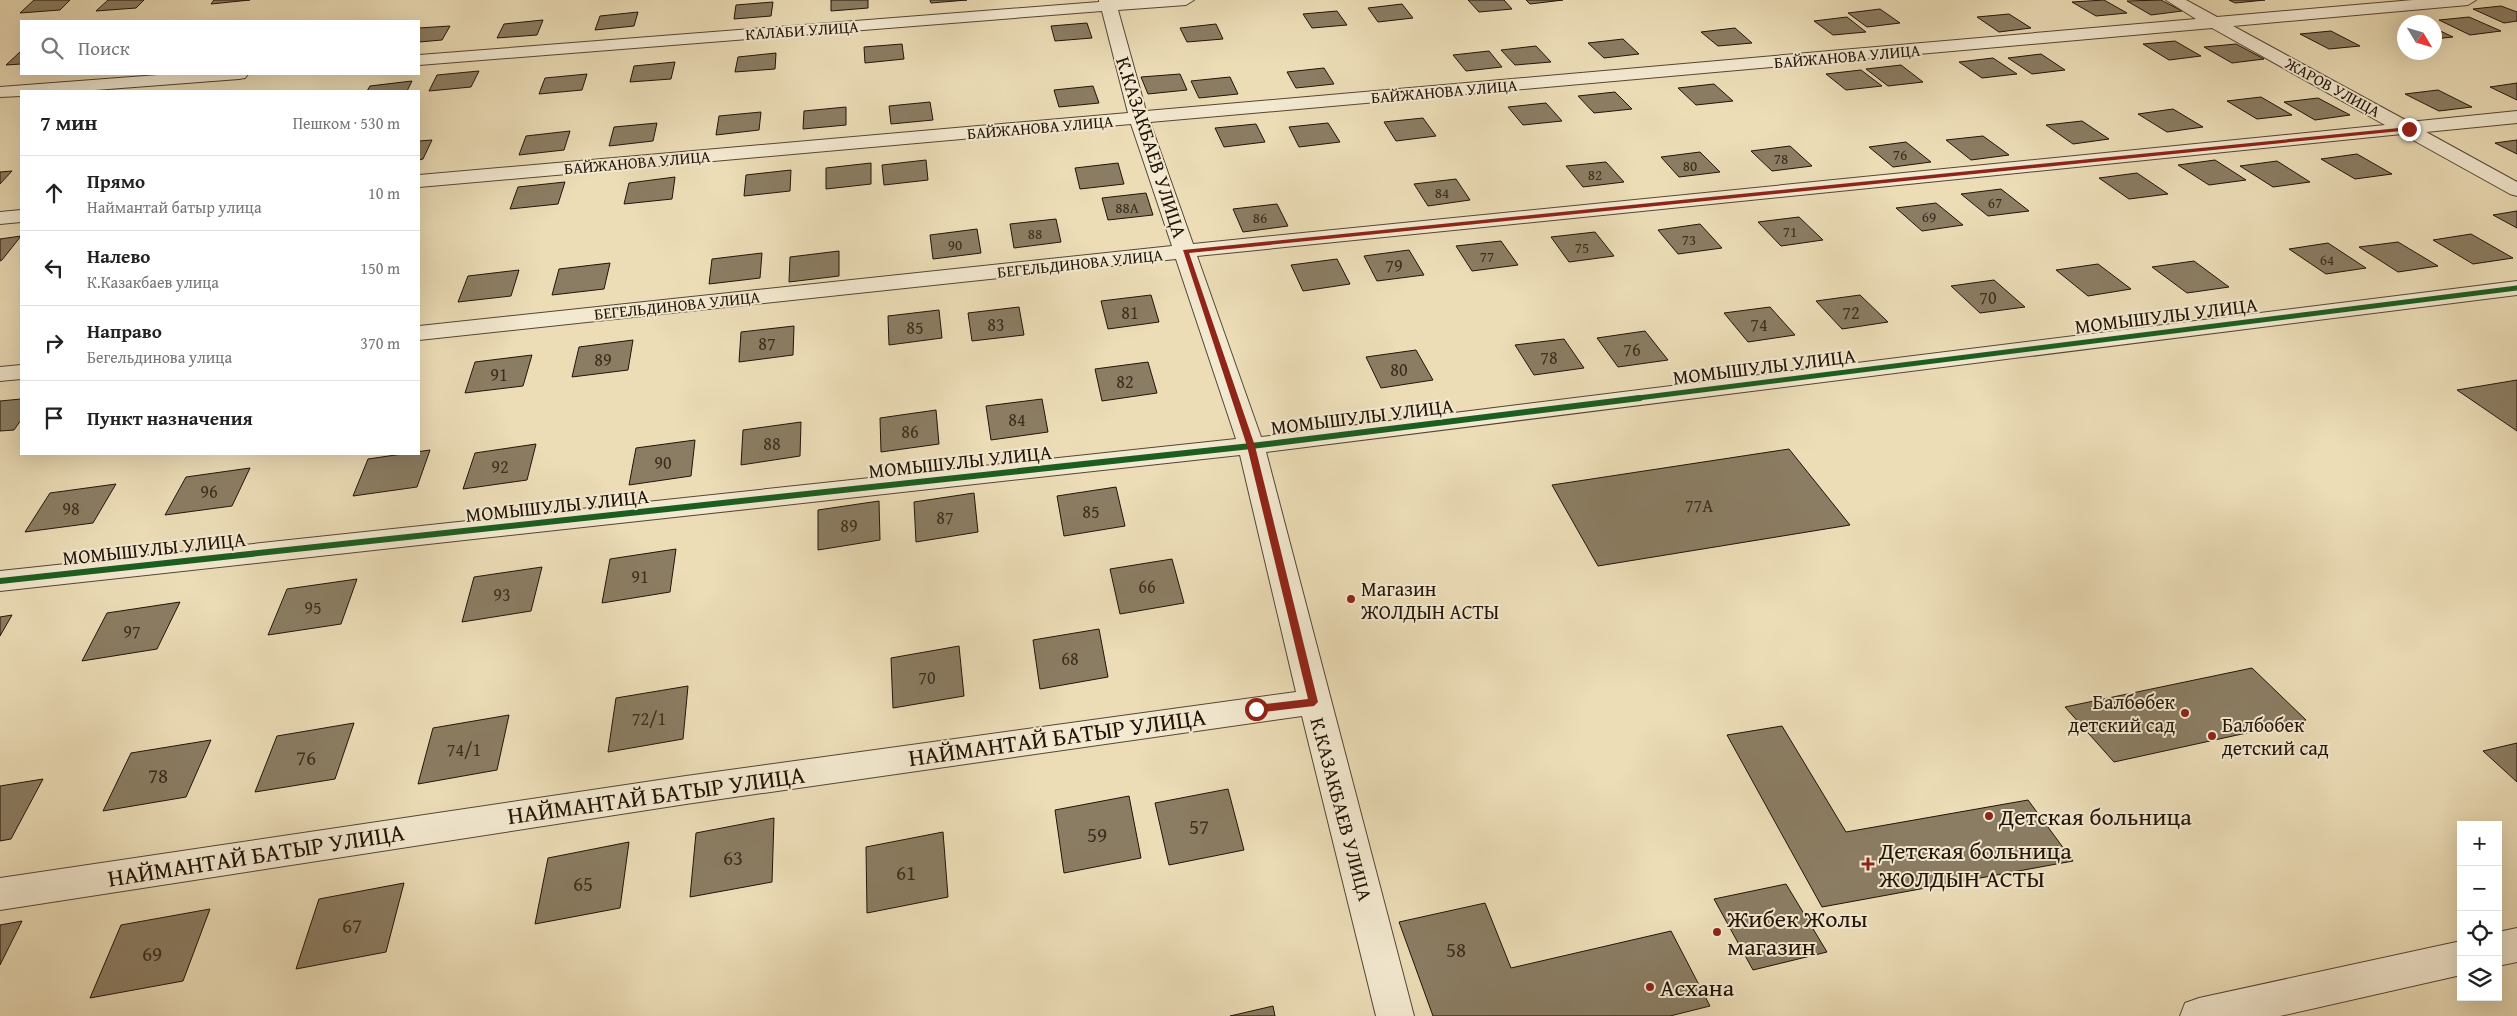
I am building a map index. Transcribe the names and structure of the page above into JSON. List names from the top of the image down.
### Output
{
  "streets": {
    "street": [
      "КАЛАБИ УЛИЦА",
      "БАЙЖАНОВА УЛИЦА",
      "ЖАРОВ УЛИЦА",
      "К.КАЗАКБАЕВ УЛИЦА",
      "БЕГЕЛЬДИНОВА УЛИЦА",
      "МОМЫШУЛЫ УЛИЦА",
      "НАЙМАНТАЙ БАТЫР УЛИЦА"
    ]
  },
  "crossings": [
    ["КАЛАБИ УЛИЦА", "К.КАЗАКБАЕВ УЛИЦА"],
    ["БАЙЖАНОВА УЛИЦА", "ЖАРОВ УЛИЦА"],
    ["БАЙЖАНОВА УЛИЦА", "К.КАЗАКБАЕВ УЛИЦА"],
    ["ЖАРОВ УЛИЦА", "БЕГЕЛЬДИНОВА УЛИЦА"],
    ["К.КАЗАКБАЕВ УЛИЦА", "БЕГЕЛЬДИНОВА УЛИЦА"],
    ["К.КАЗАКБАЕВ УЛИЦА", "МОМЫШУЛЫ УЛИЦА"],
    ["К.КАЗАКБАЕВ УЛИЦА", "НАЙМАНТАЙ БАТЫР УЛИЦА"]
  ],
  "places": {
    "other": [
      "Магазин ЖОЛДЫН АСТЫ",
      "Балбөбек детский сад",
      "Балбобек детский сад",
      "Детская больница",
      "Жибек Жолы магазин",
      "Асхана"
    ],
    "health": ["Детская больница ЖОЛДЫН АСТЫ"]
  },
  "house_numbers": [
    "76",
    "78",
    "80",
    "82",
    "84",
    "67",
    "88А",
    "69",
    "86",
    "71",
    "88",
    "73",
    "90",
    "75",
    "77",
    "64",
    "79",
    "70",
    "81",
    "72",
    "83",
    "74",
    "85",
    "87",
    "76",
    "78",
    "89",
    "80",
    "91",
    "82",
    "84",
    "86",
    "88",
    "90",
    "92",
    "96",
    "77А",
    "98",
    "85",
    "87",
    "89",
    "91",
    "66",
    "93",
    "95",
    "97",
    "68",
    "70",
    "72/1",
    "74/1",
    "76",
    "78",
    "57",
    "59",
    "63",
    "61",
    "65",
    "67",
    "58",
    "69"
  ],
  "north": "bottom right",
  "page": {
    "search": "Поиск",
    "heading": ["7 мин", "Пешком · 530 m"],
    "list": [
      ["Прямо", "Наймантай батыр улица", "10 m"],
      ["Налево", "К.Казакбаев улица", "150 m"],
      ["Направо", "Бегельдинова улица", "370 m"],
      "Пункт назначения"
    ],
    "map_buttons": ["+", "−"]
  }
}
